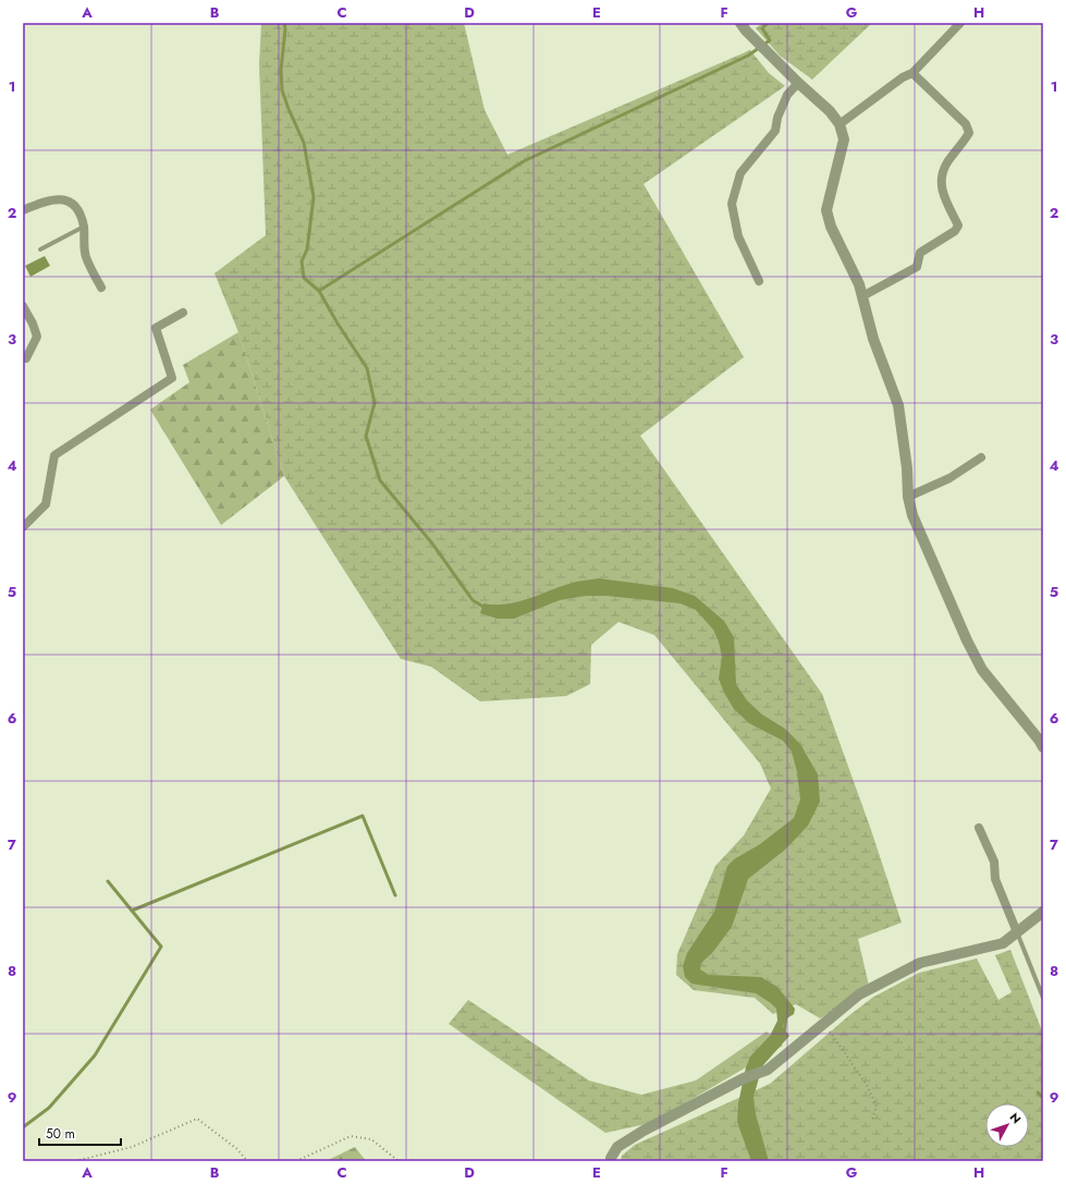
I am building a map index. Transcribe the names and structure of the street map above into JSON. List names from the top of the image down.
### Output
{
  "scale_bar": "50 m",
  "north": "top right",
  "grid": {
    "columns": [
      "A",
      "B",
      "C",
      "D",
      "E",
      "F",
      "G",
      "H"
    ],
    "rows": [
      "1",
      "2",
      "3",
      "4",
      "5",
      "6",
      "7",
      "8",
      "9"
    ]
  }
}
